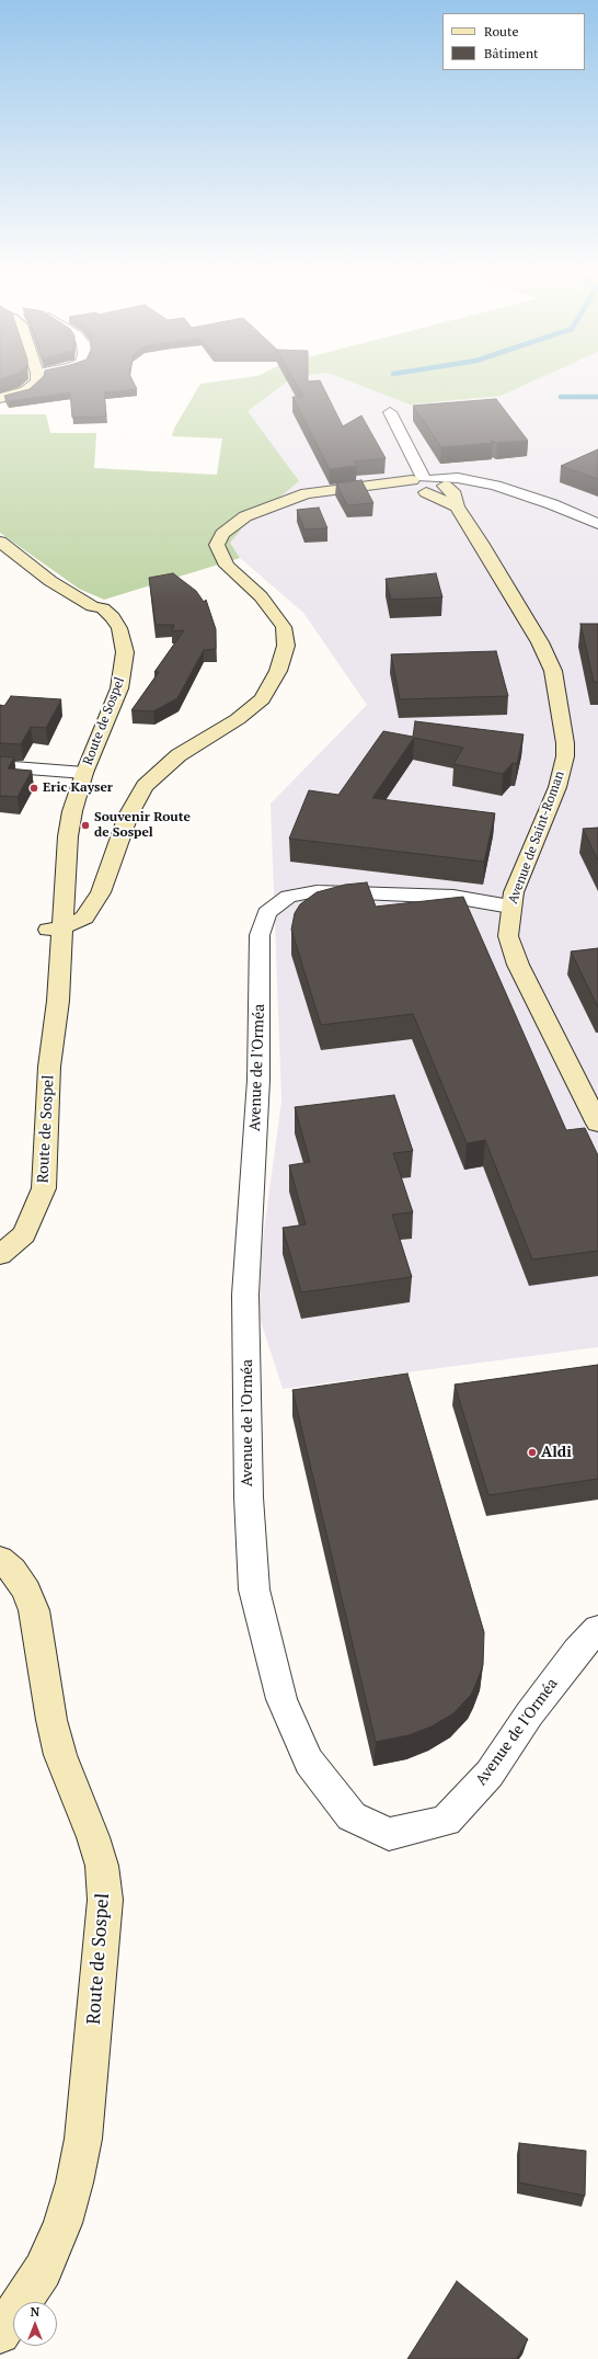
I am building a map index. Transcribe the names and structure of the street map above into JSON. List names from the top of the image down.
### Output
{
  "streets": {
    "street": ["Route de Sospel", "Avenue de Saint-Roman", "Avenue de l'Orméa"]
  },
  "crossings": [
    ["Avenue de Saint-Roman", "Avenue de l'Orméa"]
  ],
  "places": ["Eric Kayser", "Souvenir Route de Sospel", "Aldi"],
  "legend": ["Route", "Bâtiment"],
  "north": "top"
}
